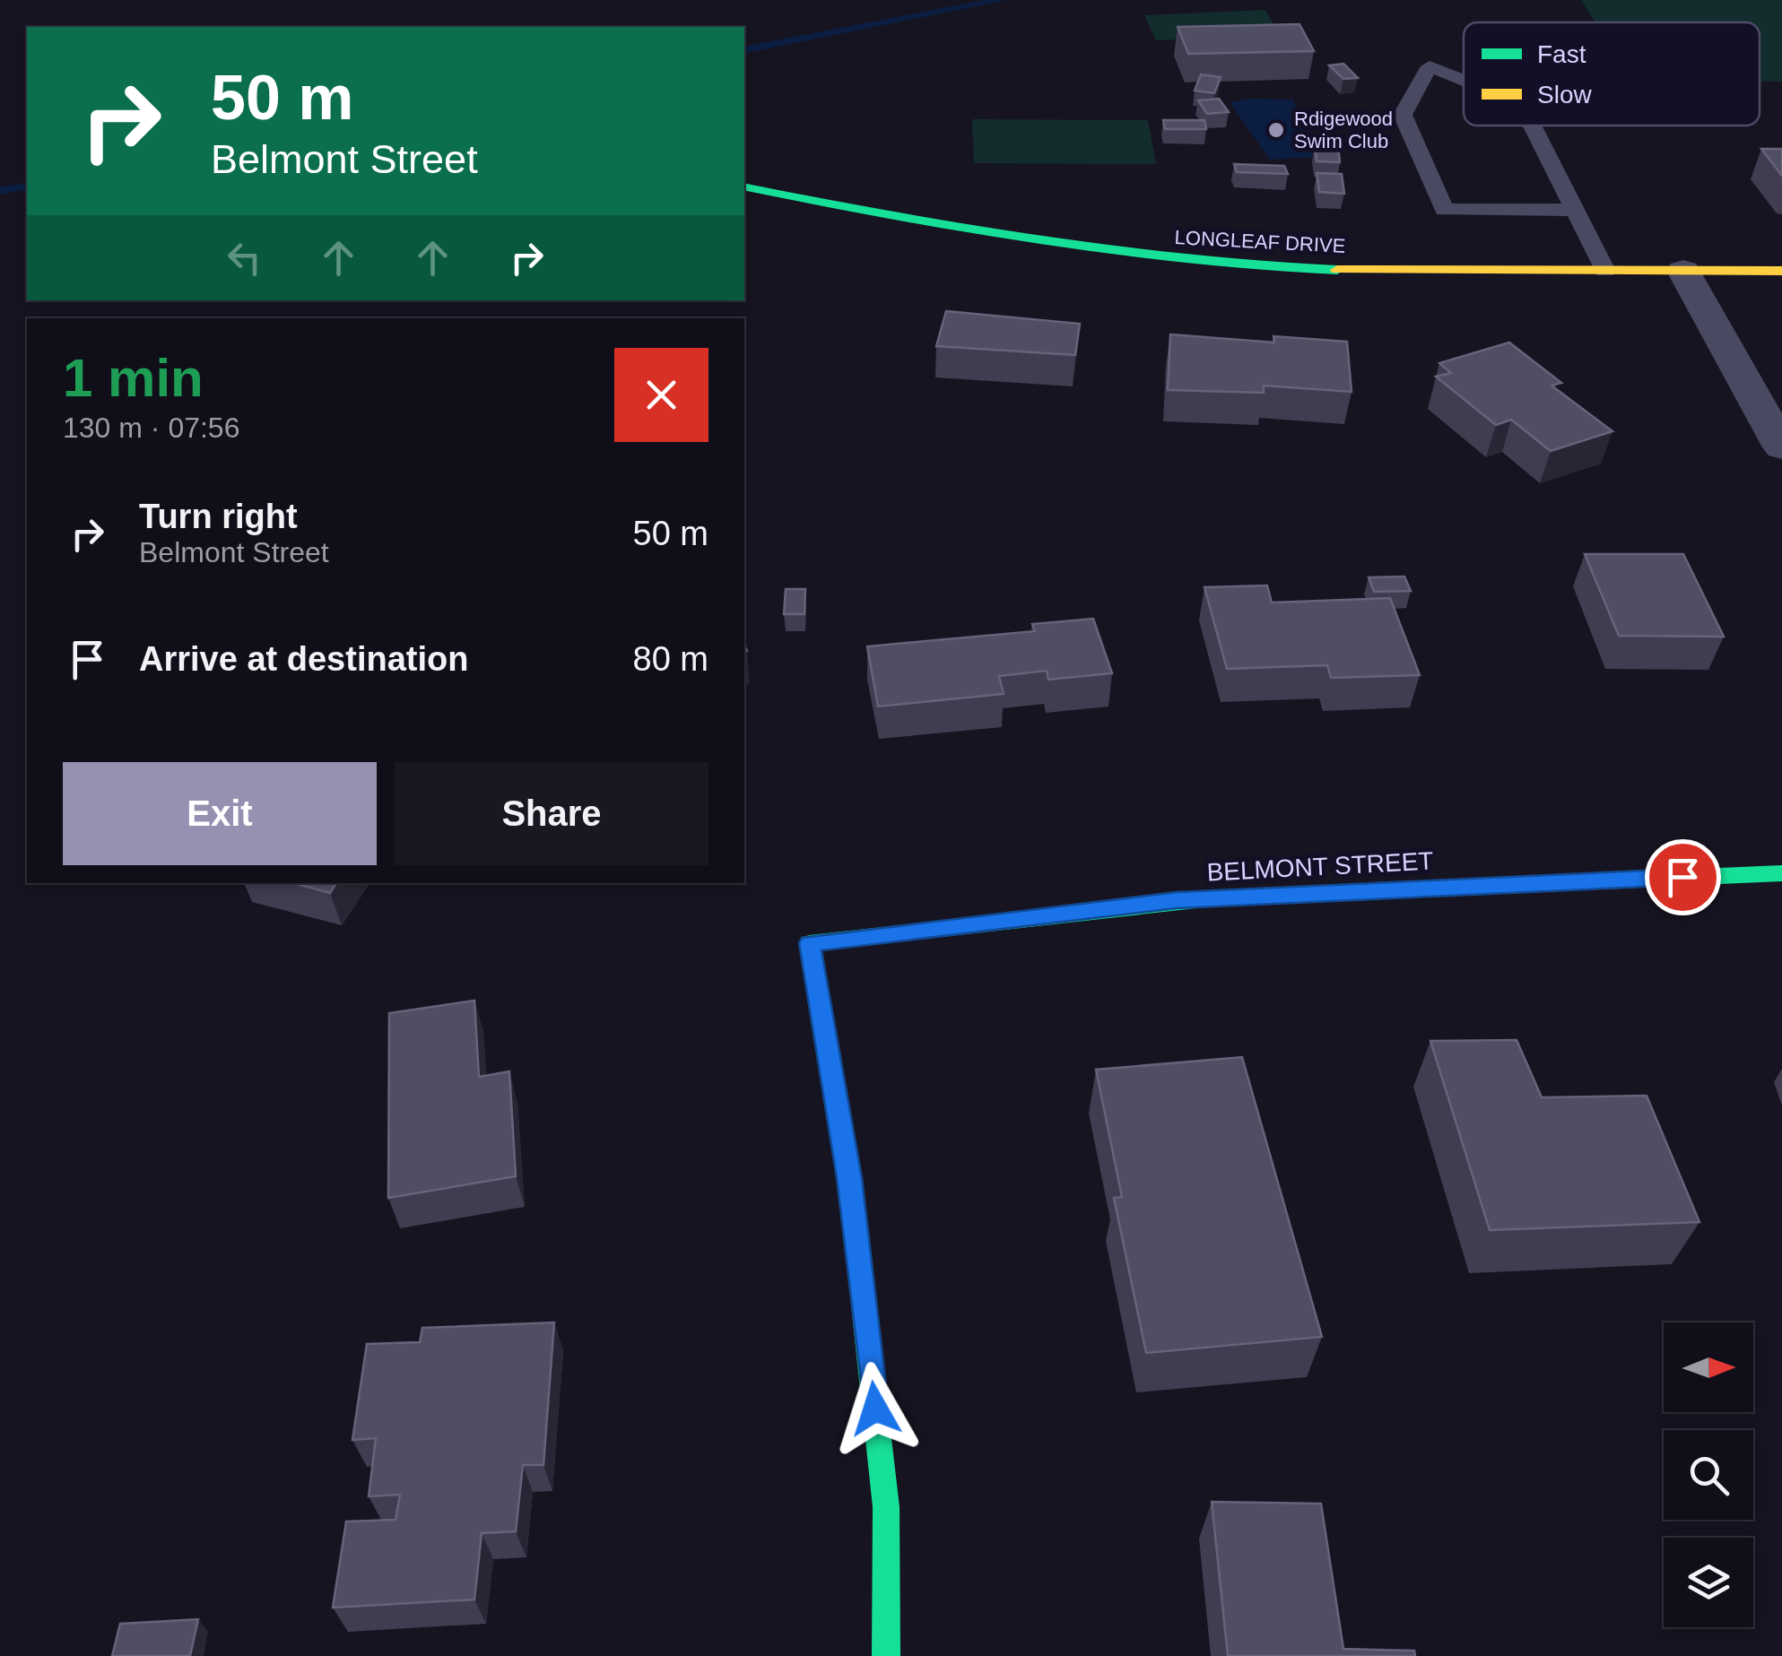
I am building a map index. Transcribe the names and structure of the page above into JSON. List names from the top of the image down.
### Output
{
  "streets": {
    "street": ["LONGLEAF DRIVE", "BELMONT STREET"]
  },
  "places": ["Rdigewood Swim Club"],
  "legend": ["Fast", "Slow"],
  "north": "right",
  "page": {
    "turn": ["50 m", "Belmont Street"],
    "heading": ["1 min", "130 m · 07:56"],
    "list": [
      {
        "name": "Turn right",
        "note": "Belmont Street",
        "value": "50 m"
      },
      {
        "name": "Arrive at destination",
        "value": "80 m"
      }
    ],
    "buttons": ["Exit", "Share"]
  }
}
